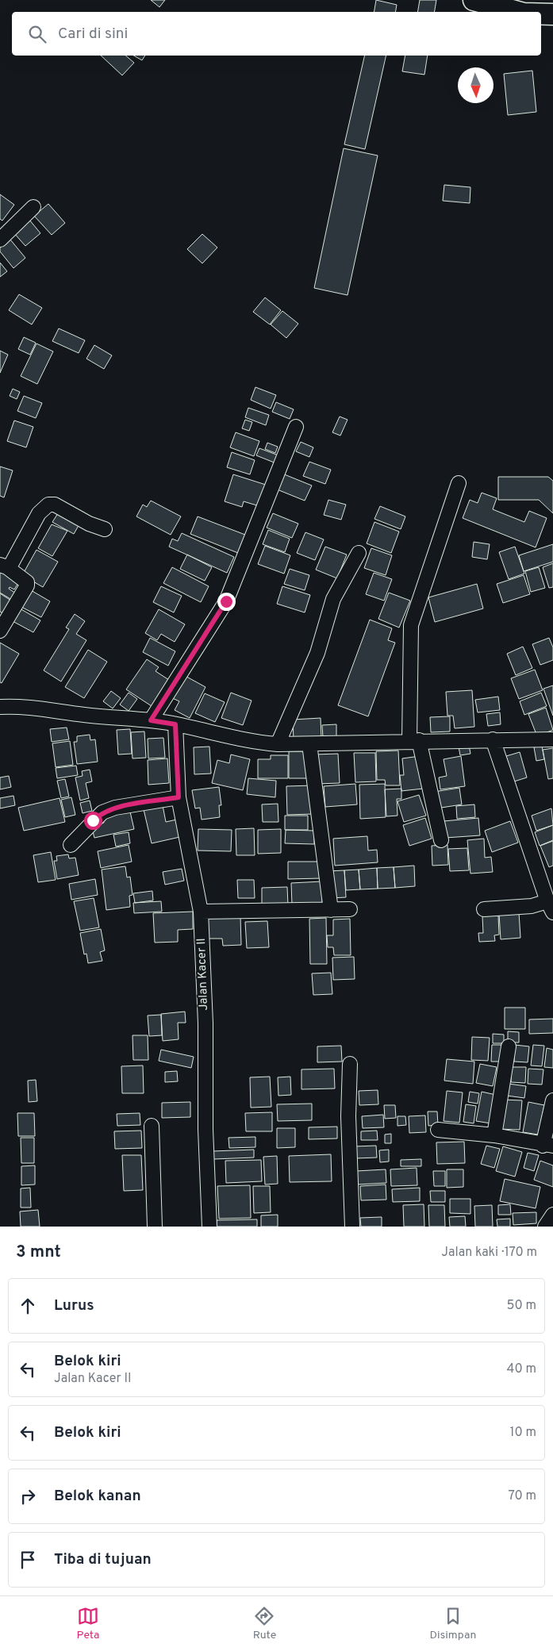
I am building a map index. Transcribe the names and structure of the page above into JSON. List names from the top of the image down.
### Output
{
  "streets": {
    "street": ["Jalan Kacer II"]
  },
  "north": "bottom",
  "page": {
    "search": "Cari di sini",
    "heading": ["3 mnt", "Jalan kaki · 170 m"],
    "list": [
      ["Lurus", "50 m"],
      ["Belok kiri", "Jalan Kacer II", "40 m"],
      ["Belok kiri", "10 m"],
      ["Belok kanan", "70 m"],
      "Tiba di tujuan"
    ],
    "nav": ["Peta", "Rute", "Disimpan"]
  }
}
